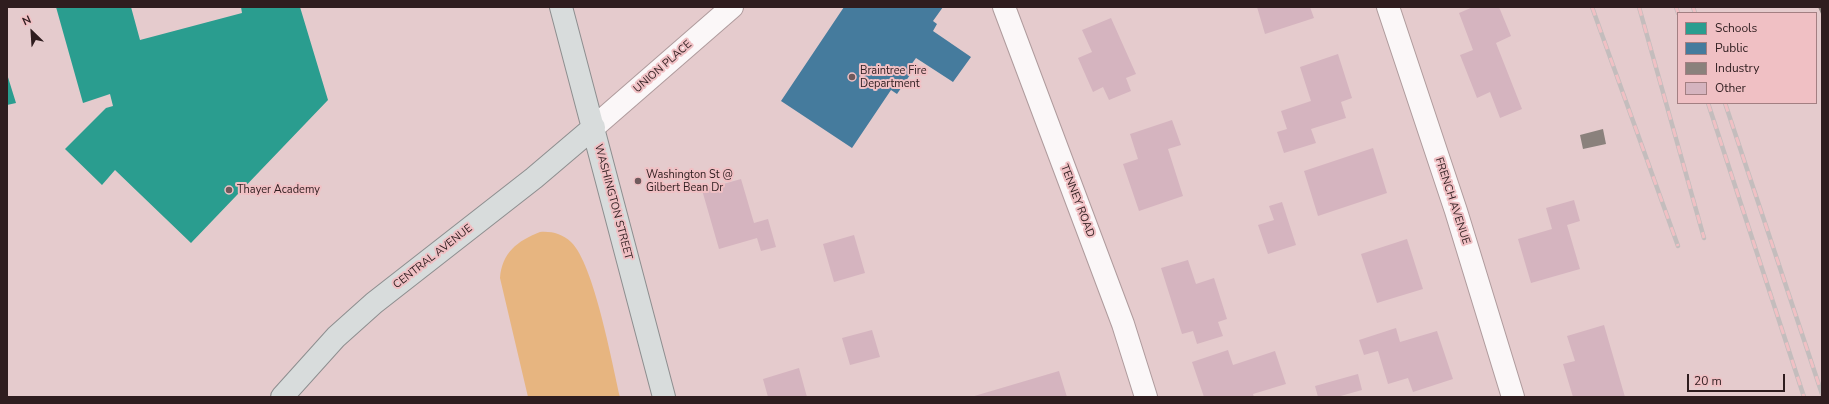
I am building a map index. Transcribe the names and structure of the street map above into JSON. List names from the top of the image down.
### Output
{
  "streets": {
    "main road": ["WASHINGTON STREET", "CENTRAL AVENUE"],
    "street": ["UNION PLACE", "TENNEY ROAD", "FRENCH AVENUE"]
  },
  "crossings": [
    ["UNION PLACE", "WASHINGTON STREET"],
    ["UNION PLACE", "CENTRAL AVENUE"],
    ["WASHINGTON STREET", "CENTRAL AVENUE"]
  ],
  "places": ["Braintree Fire Department", "Washington St @ Gilbert Bean Dr", "Thayer Academy"],
  "legend": [
    "Schools",
    "Public",
    "Industry",
    "Other"
  ],
  "scale_bar": "20 m",
  "north": "top left"
}
